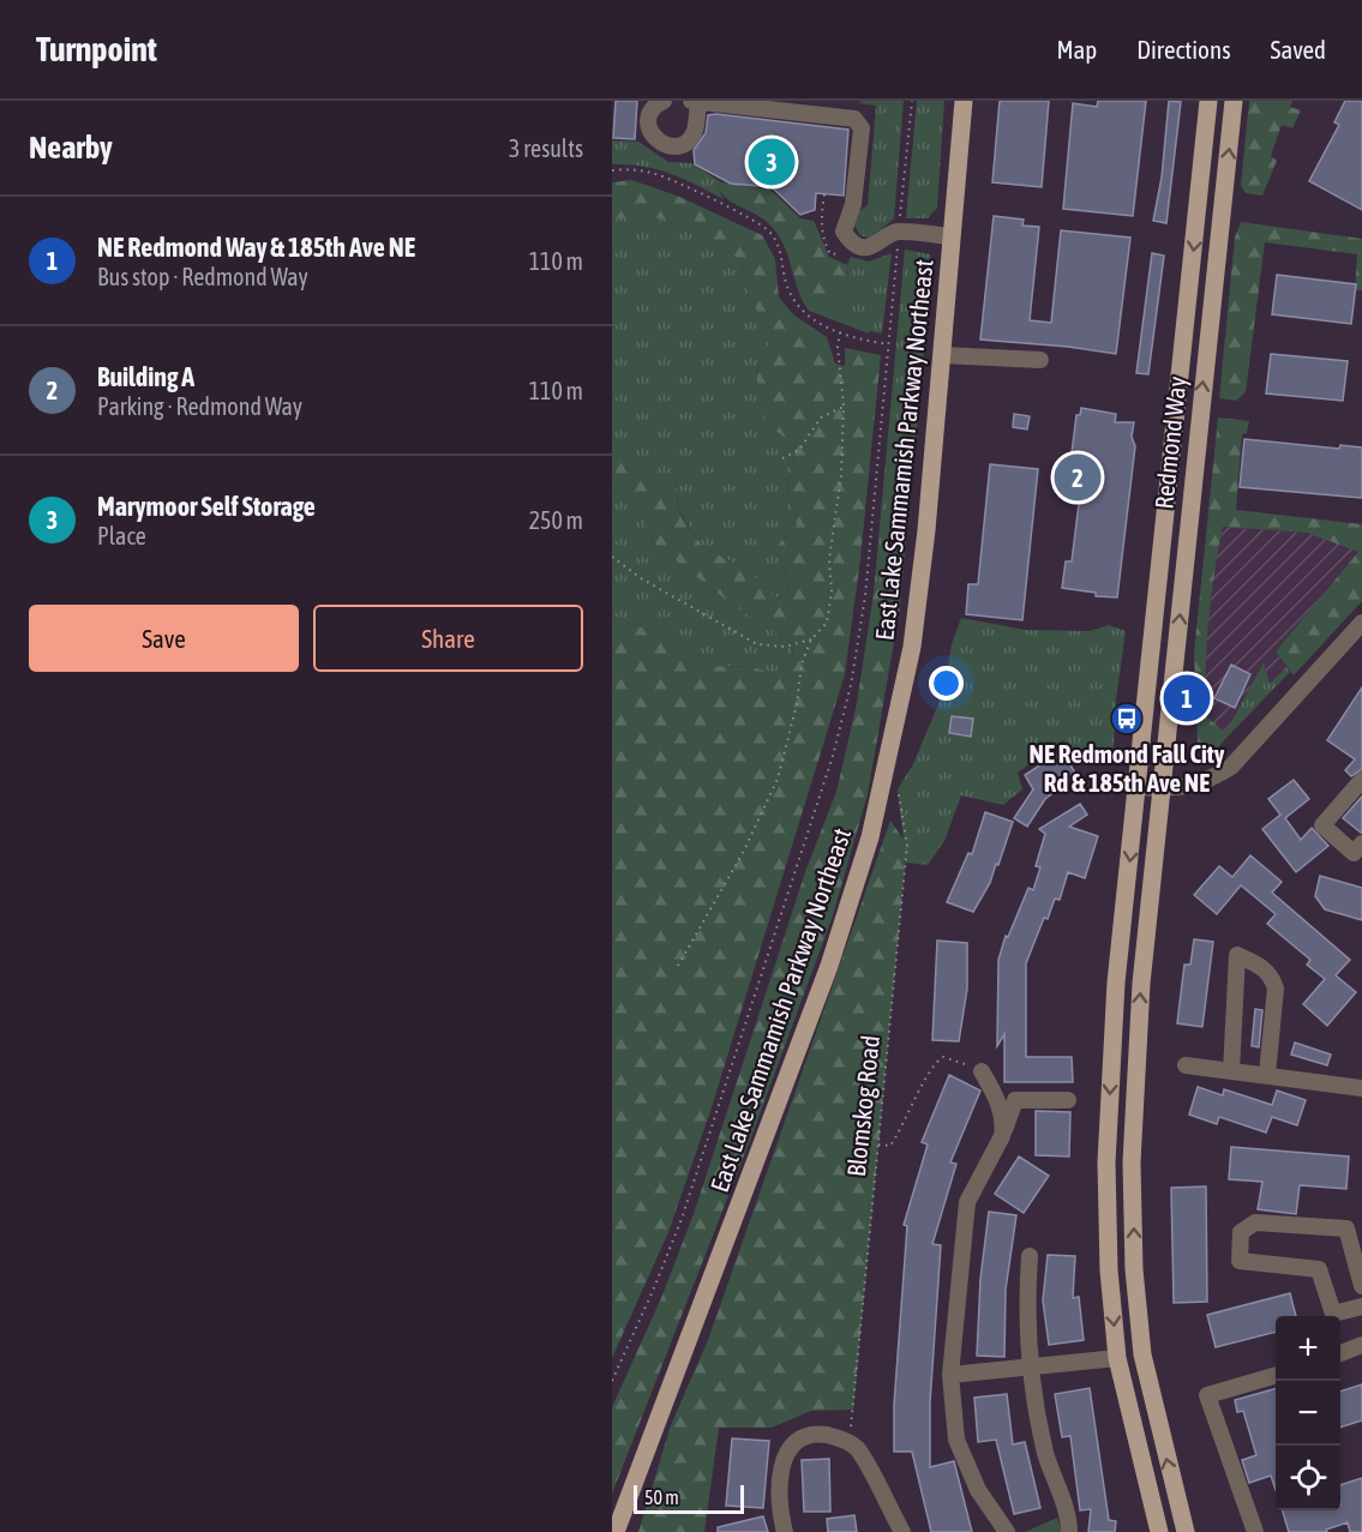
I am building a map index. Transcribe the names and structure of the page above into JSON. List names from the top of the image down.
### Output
{
  "streets": {
    "main road": ["Redmond Way", "East Lake Sammamish Parkway Northeast"],
    "path": ["Blomskog Road"]
  },
  "places": {
    "bus stop": ["NE Redmond Fall City Rd & 185th Ave NE"]
  },
  "scale_bar": "50 m",
  "page": {
    "header": "Turnpoint",
    "nav": ["Map", "Directions", "Saved"],
    "heading": ["Nearby", "3 results"],
    "pins": ["3", "2", "1"],
    "list": [
      {
        "mark": "1",
        "name": "NE Redmond Way & 185th Ave NE",
        "note": "Bus stop · Redmond Way",
        "value": "110 m"
      },
      {
        "mark": "2",
        "name": "Building A",
        "note": "Parking · Redmond Way",
        "value": "110 m"
      },
      {
        "mark": "3",
        "name": "Marymoor Self Storage",
        "note": "Place",
        "value": "250 m"
      }
    ],
    "buttons": ["Save", "Share"],
    "map_buttons": ["+", "−"],
    "scale": "50 m"
  }
}
